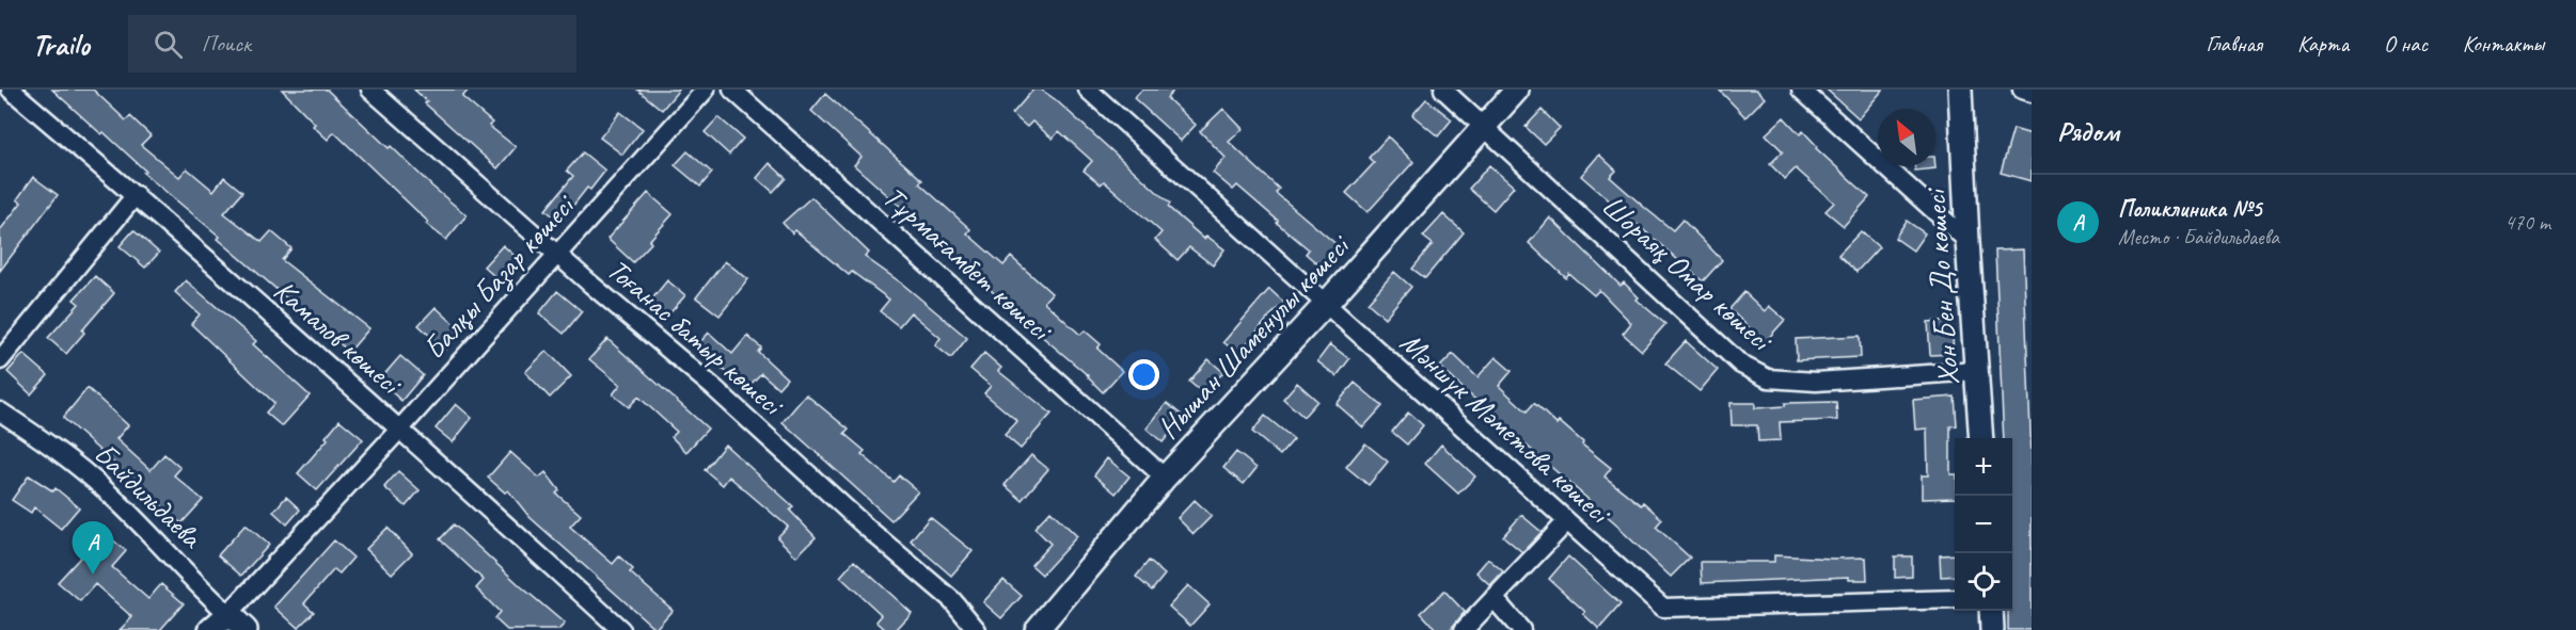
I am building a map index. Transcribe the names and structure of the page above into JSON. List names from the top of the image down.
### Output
{
  "streets": {
    "street": [
      "Тұрмағамбет көшесі",
      "Шораяқ Омар көшесі",
      "Балқы Базар көшесі",
      "Хон Бен До көшесі",
      "Камалов көшесі",
      "Тоғанас батыр көшесі",
      "Нышан Шаменулы көшесі",
      "Мәншүк Мәметова көшесі",
      "Байдильдаева"
    ]
  },
  "crossings": [
    ["Тұрмағамбет көшесі", "Нышан Шаменулы көшесі"],
    ["Шораяқ Омар көшесі", "Хон Бен До көшесі"],
    ["Шораяқ Омар көшесі", "Нышан Шаменулы көшесі"],
    ["Балқы Базар көшесі", "Камалов көшесі"],
    ["Балқы Базар көшесі", "Тоғанас батыр көшесі"],
    ["Балқы Базар көшесі", "Байдильдаева"],
    ["Нышан Шаменулы көшесі", "Мәншүк Мәметова көшесі"]
  ],
  "north": "top left",
  "page": {
    "header": "Trailo",
    "search": "Поиск",
    "nav": [
      "Главная",
      "Карта",
      "О нас",
      "Контакты"
    ],
    "heading": "Рядом",
    "list": [
      {
        "mark": "A",
        "name": "Поликлиника №5",
        "note": "Место · Байдильдаева",
        "value": "470 m"
      }
    ],
    "map_buttons": ["+", "−"],
    "pins": "A"
  }
}
